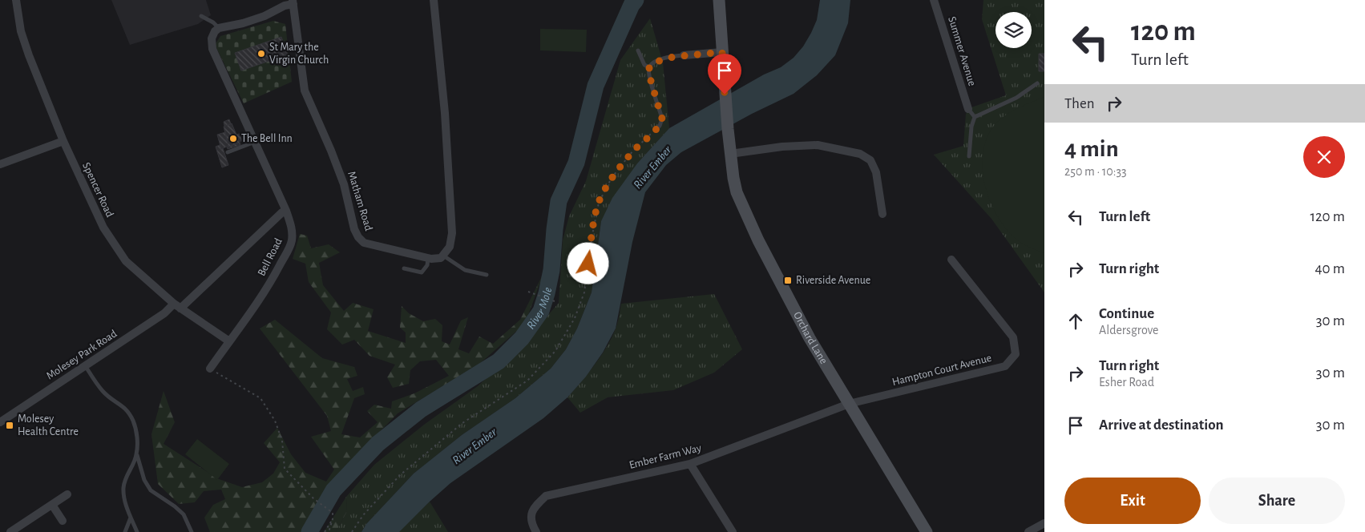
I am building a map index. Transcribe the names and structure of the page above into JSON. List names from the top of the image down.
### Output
{
  "streets": {
    "main road": ["Orchard Lane"],
    "street": [
      "Summer Avenue",
      "Spencer Road",
      "Matham Road",
      "Bell Road",
      "Molesey Park Road",
      "Hampton Court Avenue",
      "Ember Farm Way"
    ]
  },
  "crossings": [
    ["Spencer Road", "Bell Road"],
    ["Spencer Road", "Molesey Park Road"],
    ["Bell Road", "Molesey Park Road"],
    ["Orchard Lane", "Hampton Court Avenue"],
    ["Orchard Lane", "Ember Farm Way"],
    ["Hampton Court Avenue", "Ember Farm Way"]
  ],
  "water": ["River Ember", "River Mole"],
  "places": {
    "other": ["St Mary the Virgin Church", "The Bell Inn"],
    "transit": ["Riverside Avenue", "Molesey Health Centre"]
  },
  "page": {
    "turn": ["120 m", "Turn left"],
    "then": "Then",
    "heading": ["4 min", "250 m · 10:33"],
    "list": [
      {
        "name": "Turn left",
        "value": "120 m"
      },
      {
        "name": "Turn right",
        "value": "40 m"
      },
      {
        "name": "Continue",
        "note": "Aldersgrove",
        "value": "30 m"
      },
      {
        "name": "Turn right",
        "note": "Esher Road",
        "value": "30 m"
      },
      {
        "name": "Arrive at destination",
        "value": "30 m"
      }
    ],
    "buttons": ["Exit", "Share"]
  }
}
